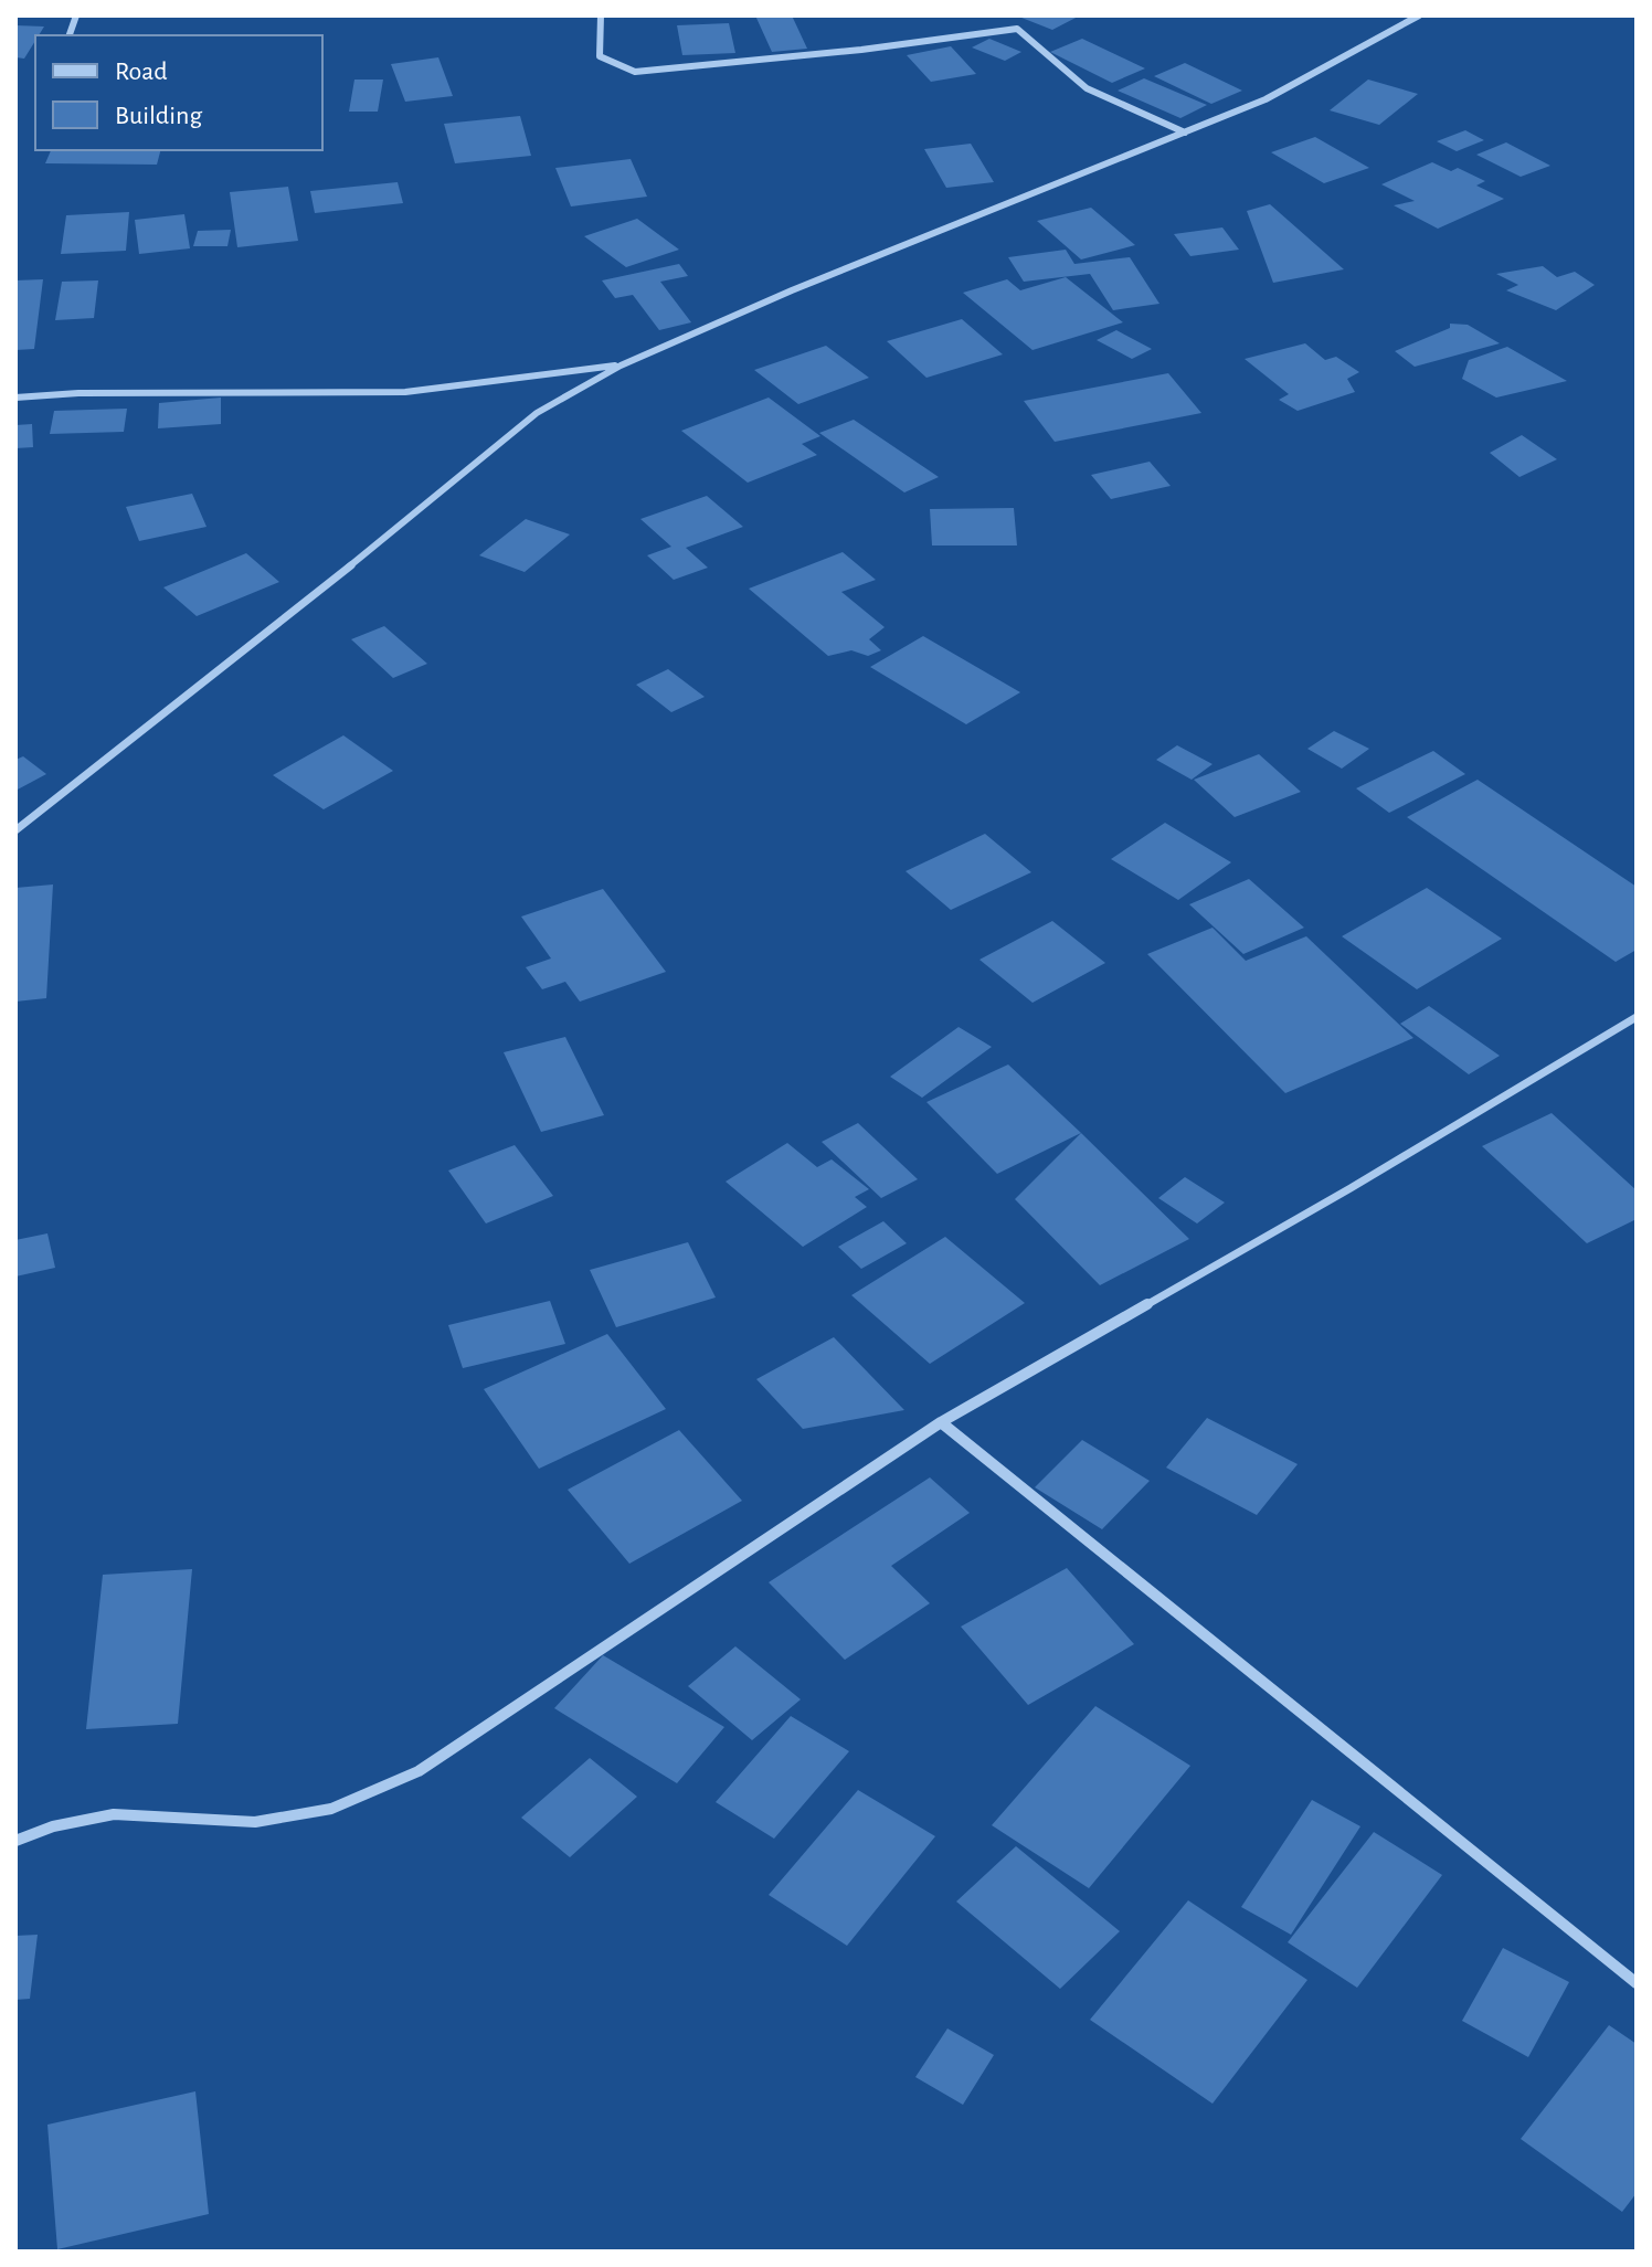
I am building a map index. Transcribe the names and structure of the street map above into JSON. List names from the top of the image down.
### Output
{
  "legend": ["Road", "Building"]
}
